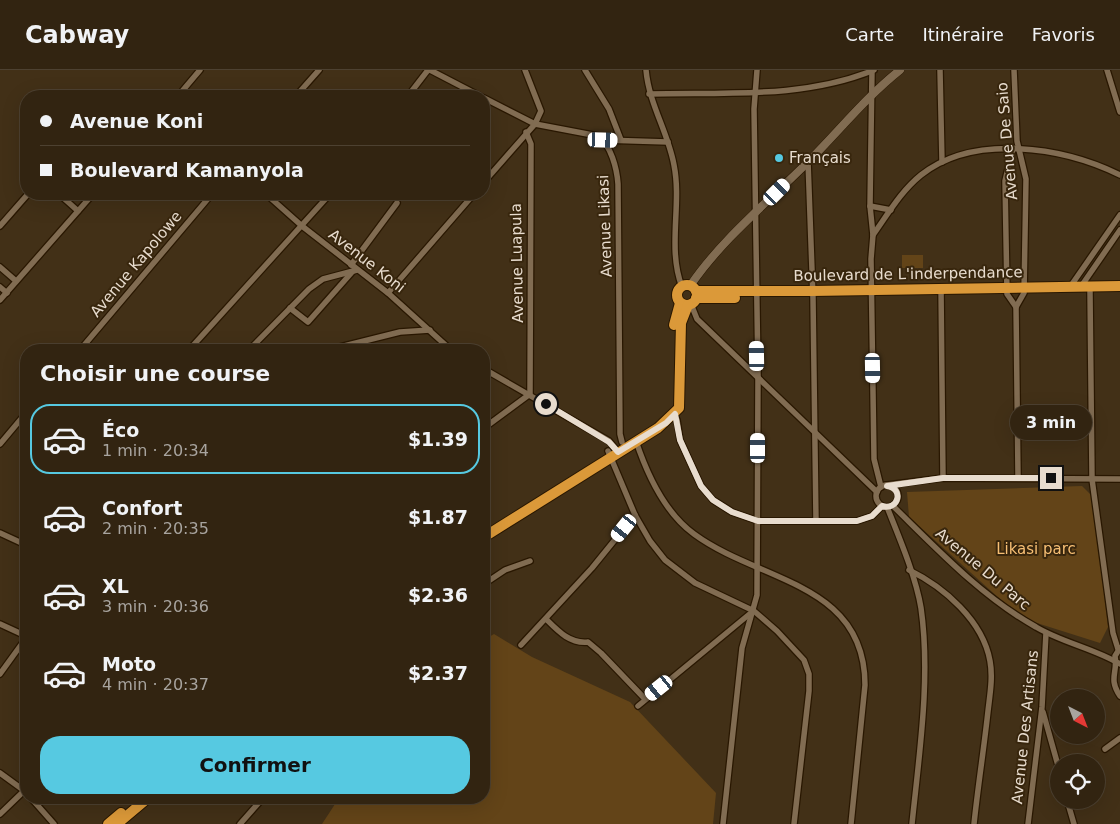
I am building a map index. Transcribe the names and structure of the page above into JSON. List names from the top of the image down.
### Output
{
  "streets": {
    "highway": ["Boulevard de L'inderpendance"],
    "street": [
      "Avenue De Saio",
      "Avenue Likasi",
      "Avenue Koni",
      "Avenue Luapula",
      "Avenue Kapolowe",
      "Avenue Du Parc",
      "Avenue Des Artisans"
    ]
  },
  "crossings": [
    ["Avenue De Saio", "Boulevard de L'inderpendance"],
    ["Avenue Du Parc", "Avenue Des Artisans"]
  ],
  "parks": ["Likasi parc"],
  "places": ["Français"],
  "north": "bottom right",
  "page": {
    "header": "Cabway",
    "nav": ["Carte", "Itinéraire", "Favoris"],
    "banner": ["Avenue Koni", "Boulevard Kamanyola"],
    "heading": "Choisir une course",
    "list": [
      {
        "name": "Éco",
        "note": "1 min · 20:34",
        "value": "$1.39"
      },
      {
        "name": "Confort",
        "note": "2 min · 20:35",
        "value": "$1.87"
      },
      {
        "name": "XL",
        "note": "3 min · 20:36",
        "value": "$2.36"
      },
      {
        "name": "Moto",
        "note": "4 min · 20:37",
        "value": "$2.37"
      }
    ],
    "bubble": "3 min",
    "buttons": "Confirmer"
  }
}
